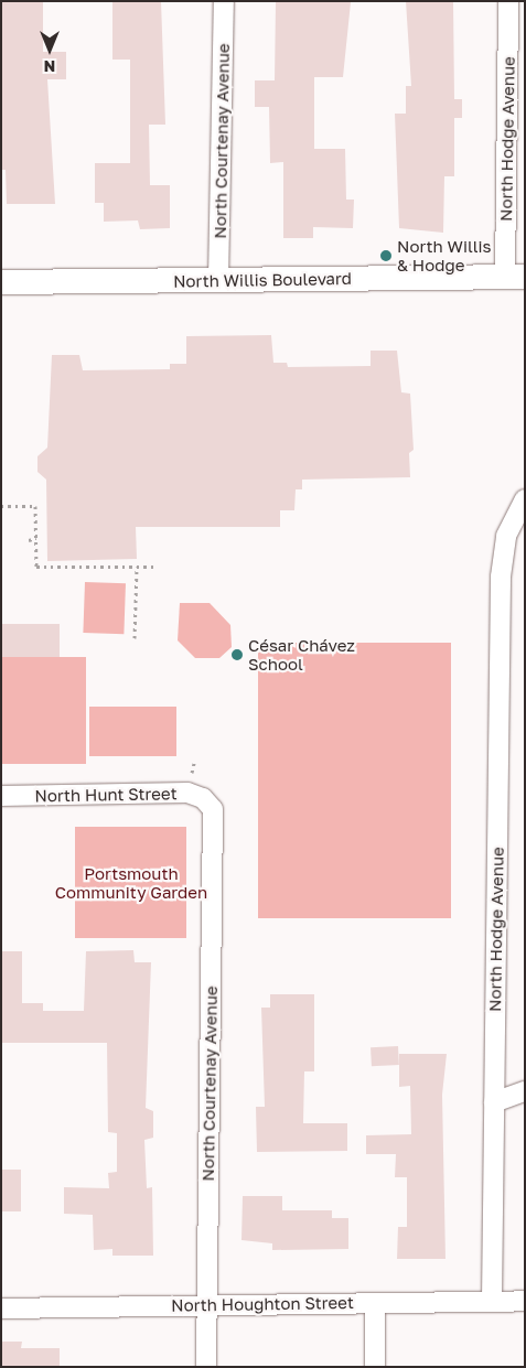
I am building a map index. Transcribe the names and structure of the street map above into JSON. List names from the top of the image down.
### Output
{
  "streets": {
    "street": [
      "North Hodge Avenue",
      "North Courtenay Avenue",
      "North Willis Boulevard",
      "North Hunt Street",
      "North Houghton Street"
    ]
  },
  "crossings": [
    ["North Hodge Avenue", "North Willis Boulevard"],
    ["North Hodge Avenue", "North Houghton Street"],
    ["North Courtenay Avenue", "North Willis Boulevard"],
    ["North Courtenay Avenue", "North Hunt Street"],
    ["North Courtenay Avenue", "North Houghton Street"]
  ],
  "parks": ["Portsmouth Community Garden"],
  "places": ["North Willis & Hodge", "César Chávez School"],
  "north": "bottom"
}
